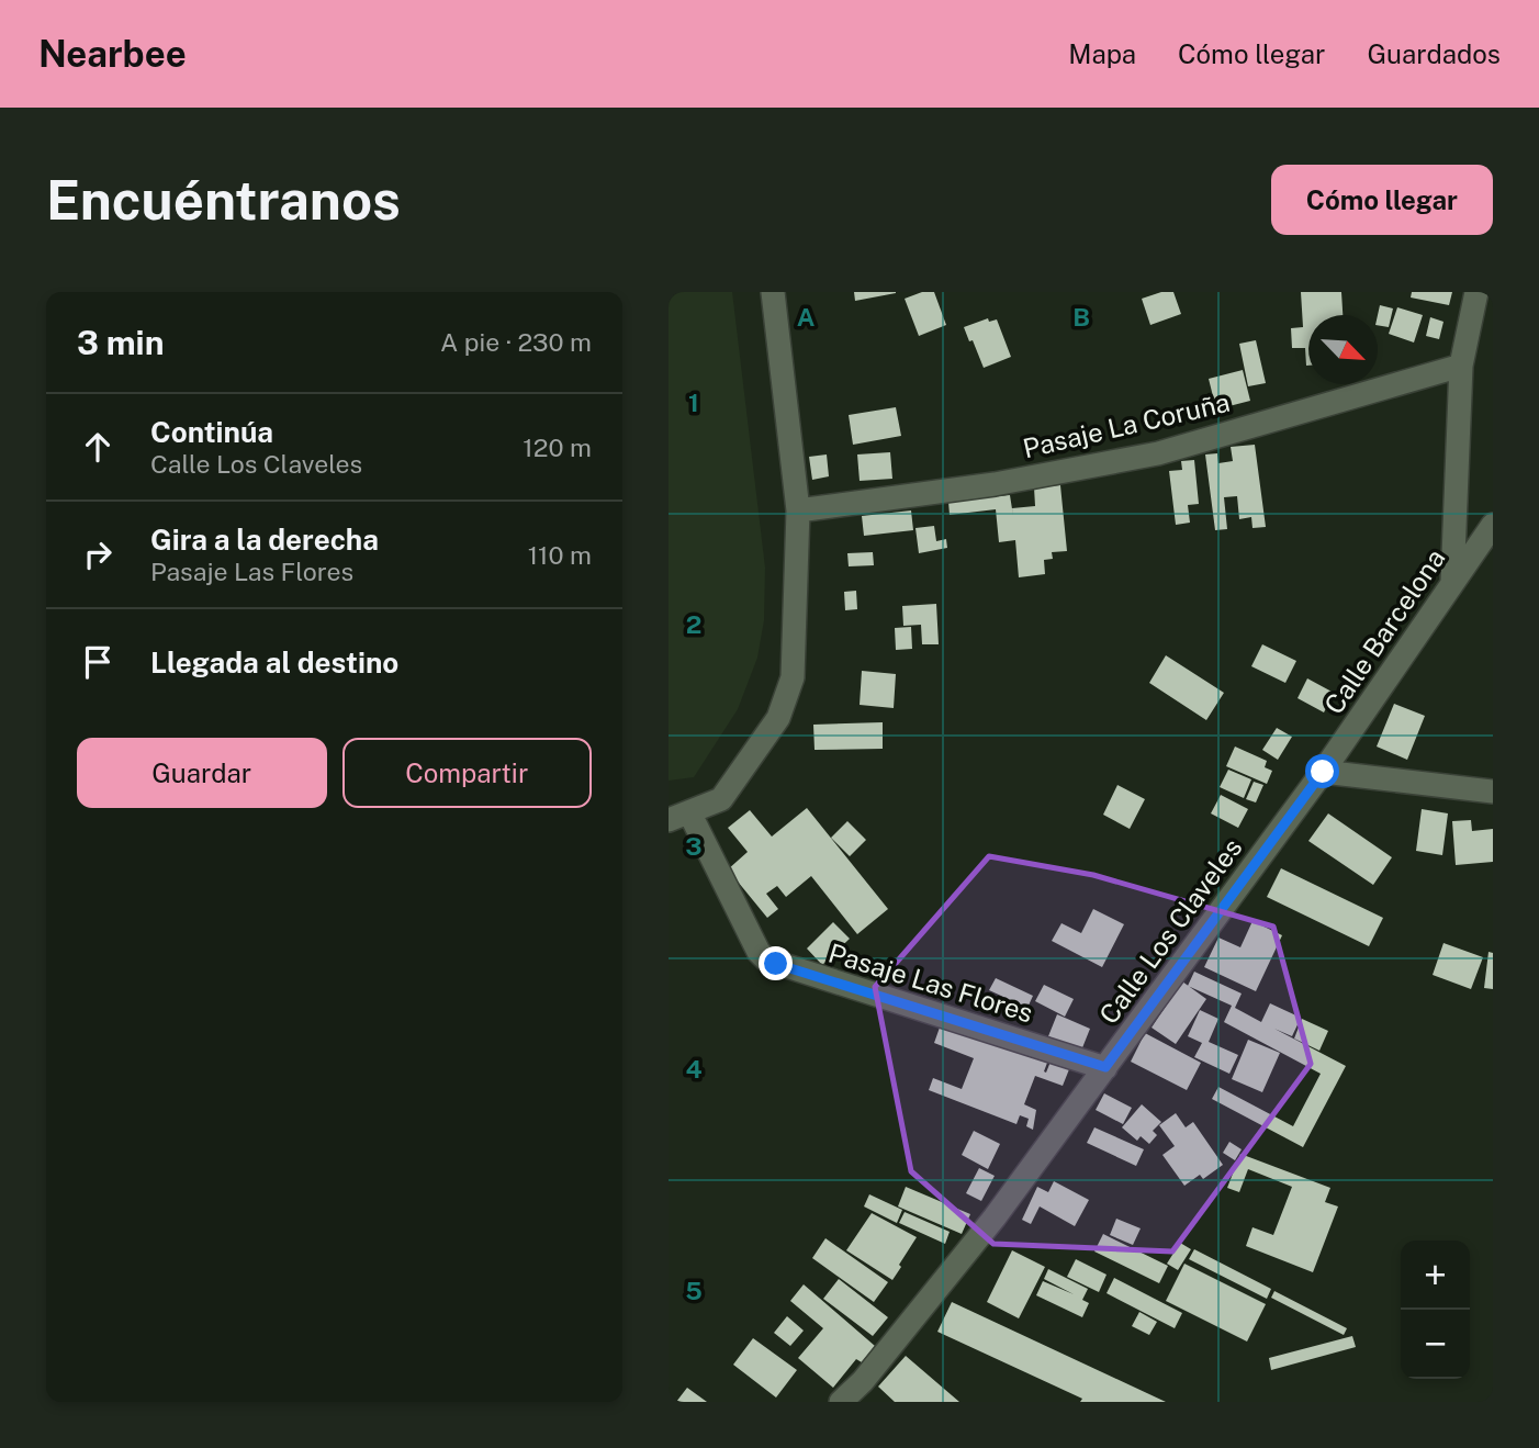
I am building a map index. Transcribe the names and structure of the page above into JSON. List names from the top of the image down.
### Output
{
  "streets": {
    "street": [
      "Pasaje La Coruña",
      "Calle Barcelona",
      "Calle Los Claveles",
      "Pasaje Las Flores"
    ]
  },
  "crossings": [
    ["Calle Barcelona", "Calle Los Claveles"],
    ["Calle Los Claveles", "Pasaje Las Flores"]
  ],
  "north": "bottom right",
  "page": {
    "header": "Nearbee",
    "nav": ["Mapa", "Cómo llegar", "Guardados"],
    "buttons": [
      "Cómo llegar",
      ["Guardar", "Compartir"]
    ],
    "title": "Encuéntranos",
    "heading": ["3 min", "A pie · 230 m"],
    "list": [
      ["Continúa", "Calle Los Claveles", "120 m"],
      ["Gira a la derecha", "Pasaje Las Flores", "110 m"],
      "Llegada al destino"
    ],
    "map_buttons": ["+", "−"]
  },
  "grid": {
    "columns": ["A", "B"],
    "rows": [
      "1",
      "2",
      "3",
      "4",
      "5"
    ]
  }
}
